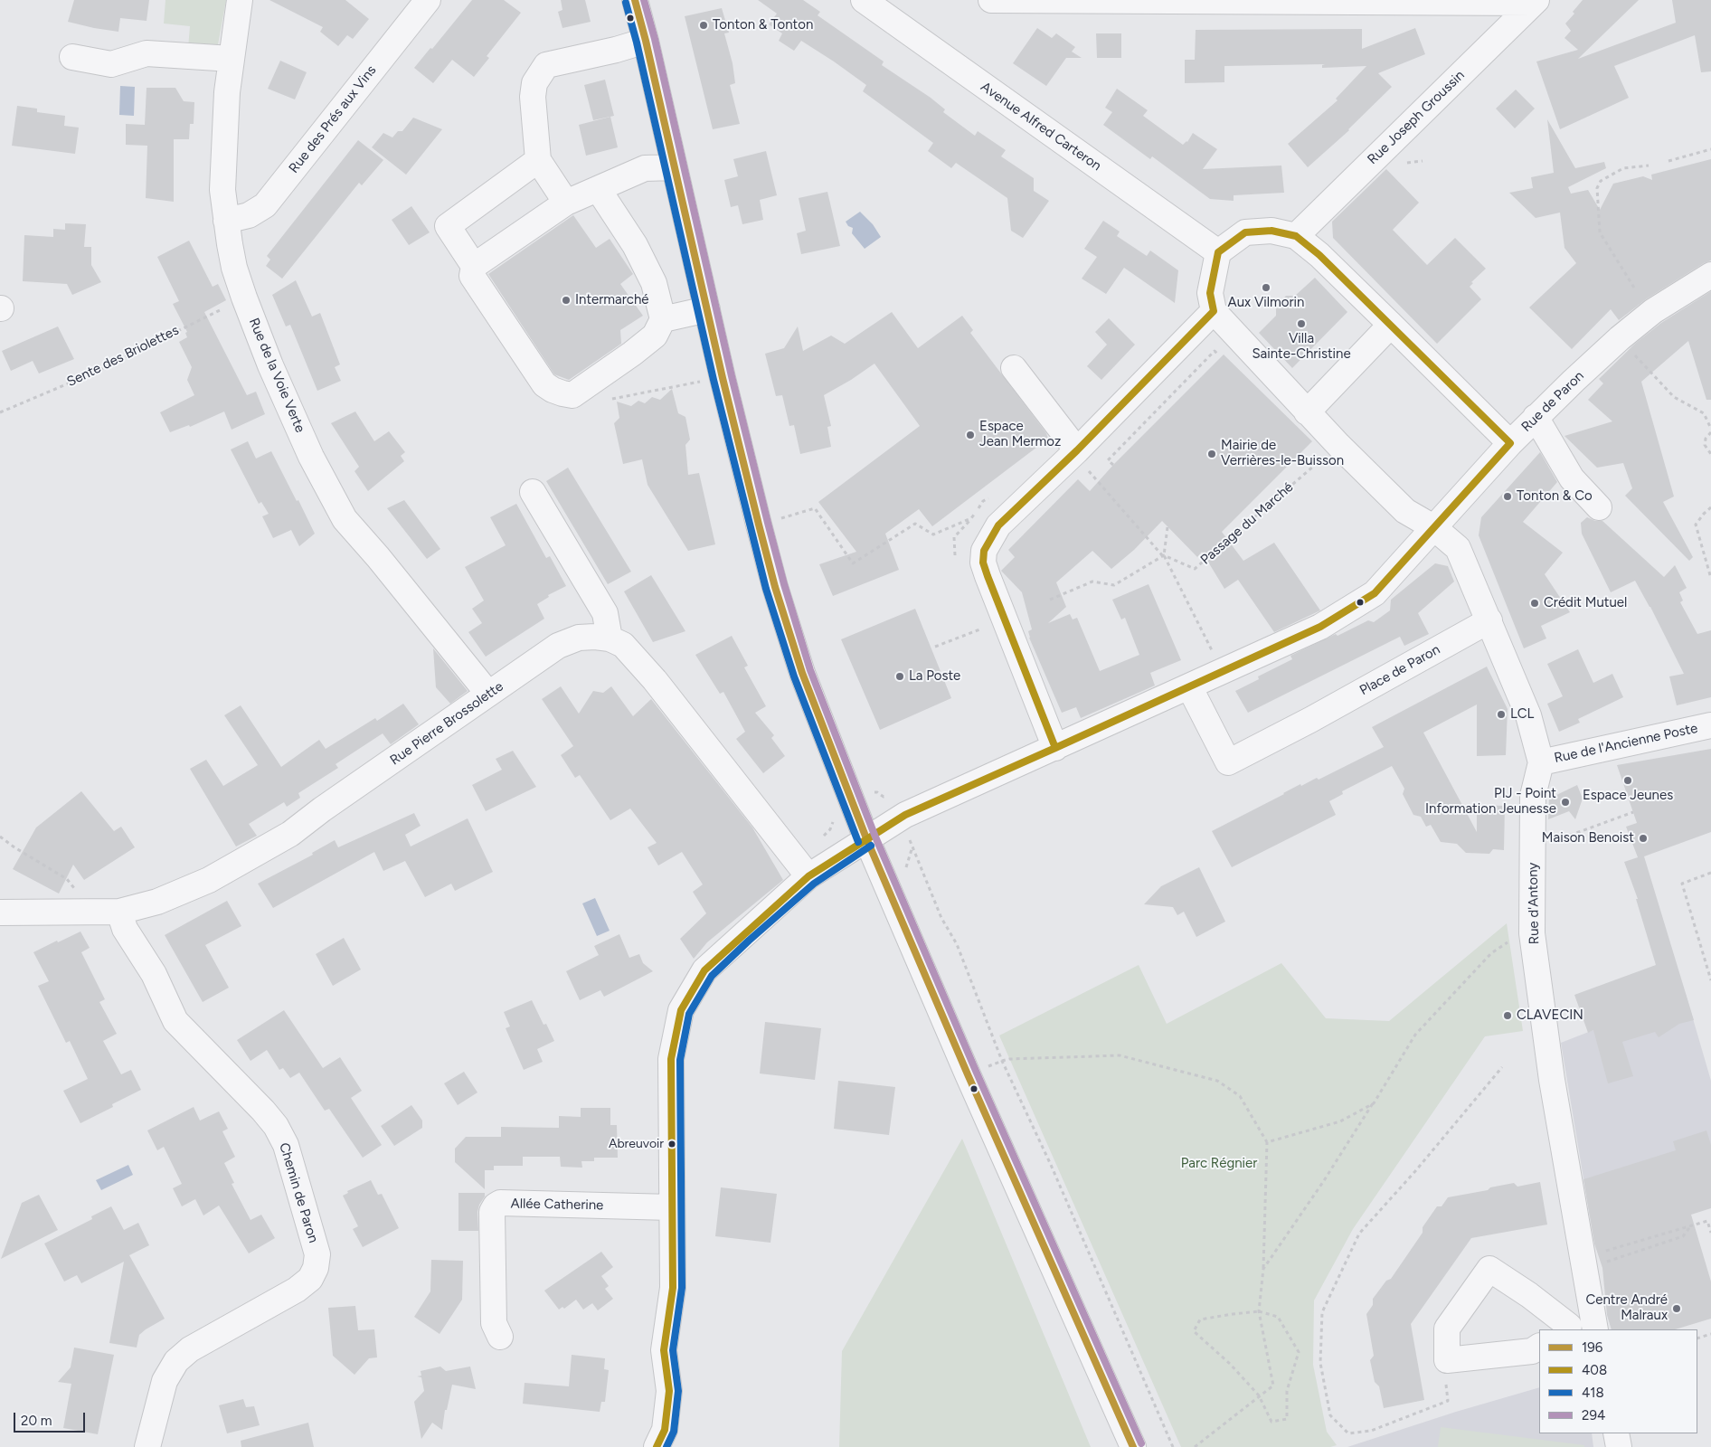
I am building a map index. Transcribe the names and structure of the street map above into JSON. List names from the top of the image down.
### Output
{
  "streets": {
    "street": [
      "Rue Joseph Groussin",
      "Rue des Prés aux Vins",
      "Avenue Alfred Carteron",
      "Rue de la Voie Verte",
      "Rue de Paron",
      "Place de Paron",
      "Rue Pierre Brossolette",
      "Rue de l'Ancienne Poste",
      "Rue d'Antony",
      "Chemin de Paron",
      "Allée Catherine"
    ],
    "path": ["Sente des Briolettes", "Passage du Marché"]
  },
  "crossings": [
    ["Rue des Prés aux Vins", "Rue de la Voie Verte"],
    ["Sente des Briolettes", "Rue de la Voie Verte"],
    ["Rue de la Voie Verte", "Rue Pierre Brossolette"],
    ["Rue de Paron", "Place de Paron"],
    ["Rue de Paron", "Rue Pierre Brossolette"],
    ["Rue de Paron", "Rue d'Antony"],
    ["Rue de Paron", "Allée Catherine"],
    ["Passage du Marché", "Rue d'Antony"],
    ["Place de Paron", "Rue d'Antony"],
    ["Rue Pierre Brossolette", "Chemin de Paron"],
    ["Rue de l'Ancienne Poste", "Rue d'Antony"]
  ],
  "parks": ["Parc Régnier"],
  "places": [
    "Tonton & Tonton",
    "Aux Vilmorin",
    "Intermarché",
    "Villa Sainte-Christine",
    "Espace Jean Mermoz",
    "Mairie de Verrières-le-Buisson",
    "Tonton & Co",
    "Crédit Mutuel",
    "La Poste",
    "LCL",
    "Espace Jeunes",
    "PIJ - Point Information Jeunesse",
    "Maison Benoist",
    "CLAVECIN",
    "Abreuvoir",
    "Centre André Malraux"
  ],
  "lines": [
    "transit line 196",
    "transit line 294",
    "transit line 418",
    "transit line 408"
  ],
  "legend": [
    "196",
    "408",
    "418",
    "294"
  ],
  "scale_bar": "20 m"
}
